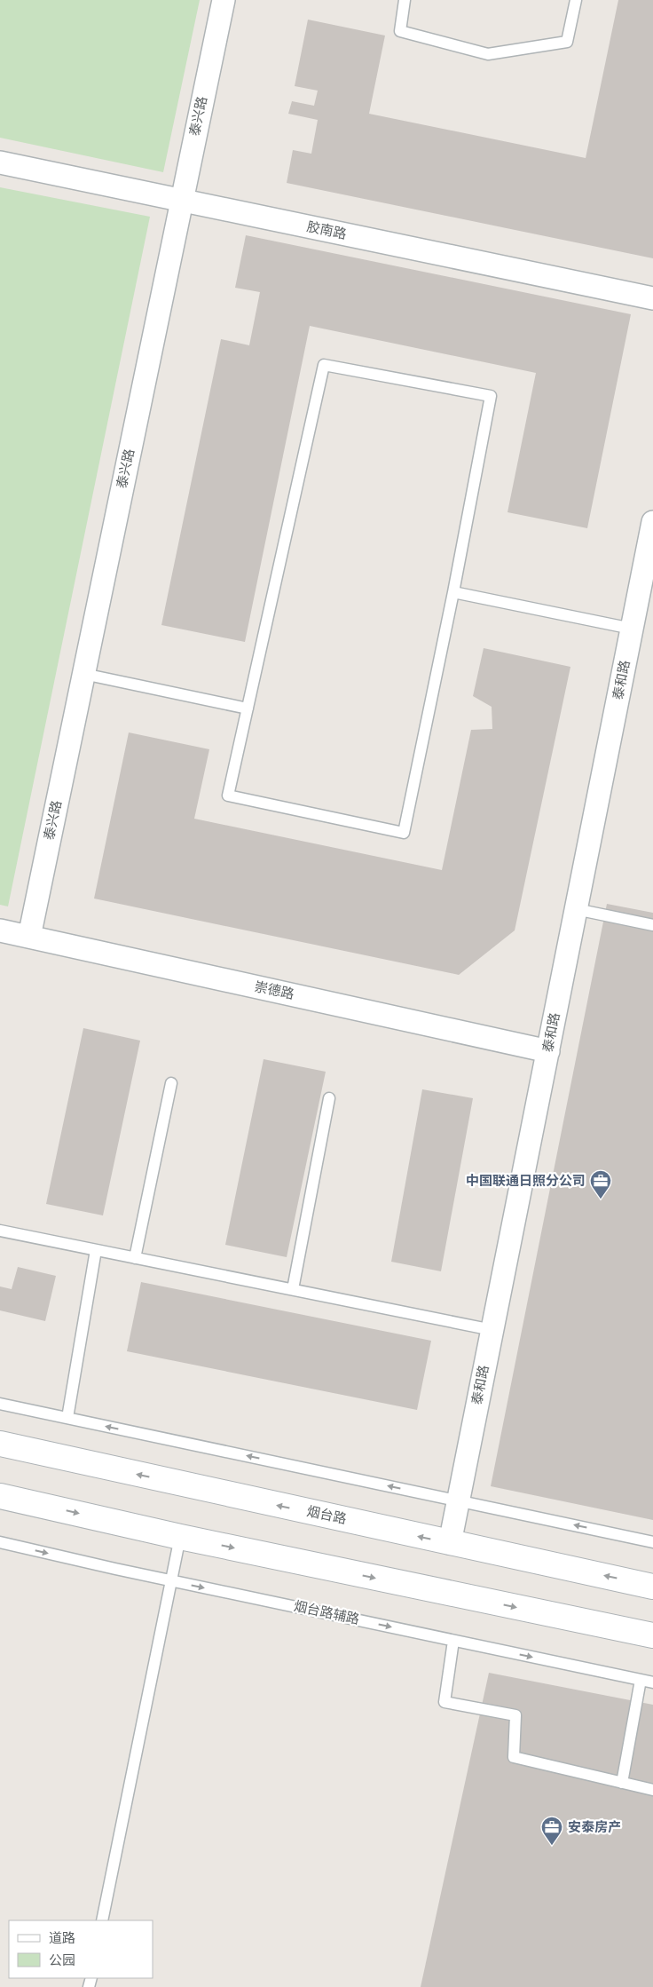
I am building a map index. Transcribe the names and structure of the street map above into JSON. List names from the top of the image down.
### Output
{
  "streets": {
    "main road": ["烟台路"],
    "street": [
      "泰兴路",
      "胶南路",
      "泰和路",
      "崇德路"
    ],
    "lane": ["烟台路辅路"]
  },
  "crossings": [
    ["泰兴路", "胶南路"],
    ["泰兴路", "崇德路"],
    ["泰和路", "崇德路"],
    ["泰和路", "烟台路"]
  ],
  "one_way": ["烟台路辅路"],
  "places": {
    "office": ["中国联通日照分公司", "安泰房产"]
  },
  "legend": ["道路", "公园"]
}
